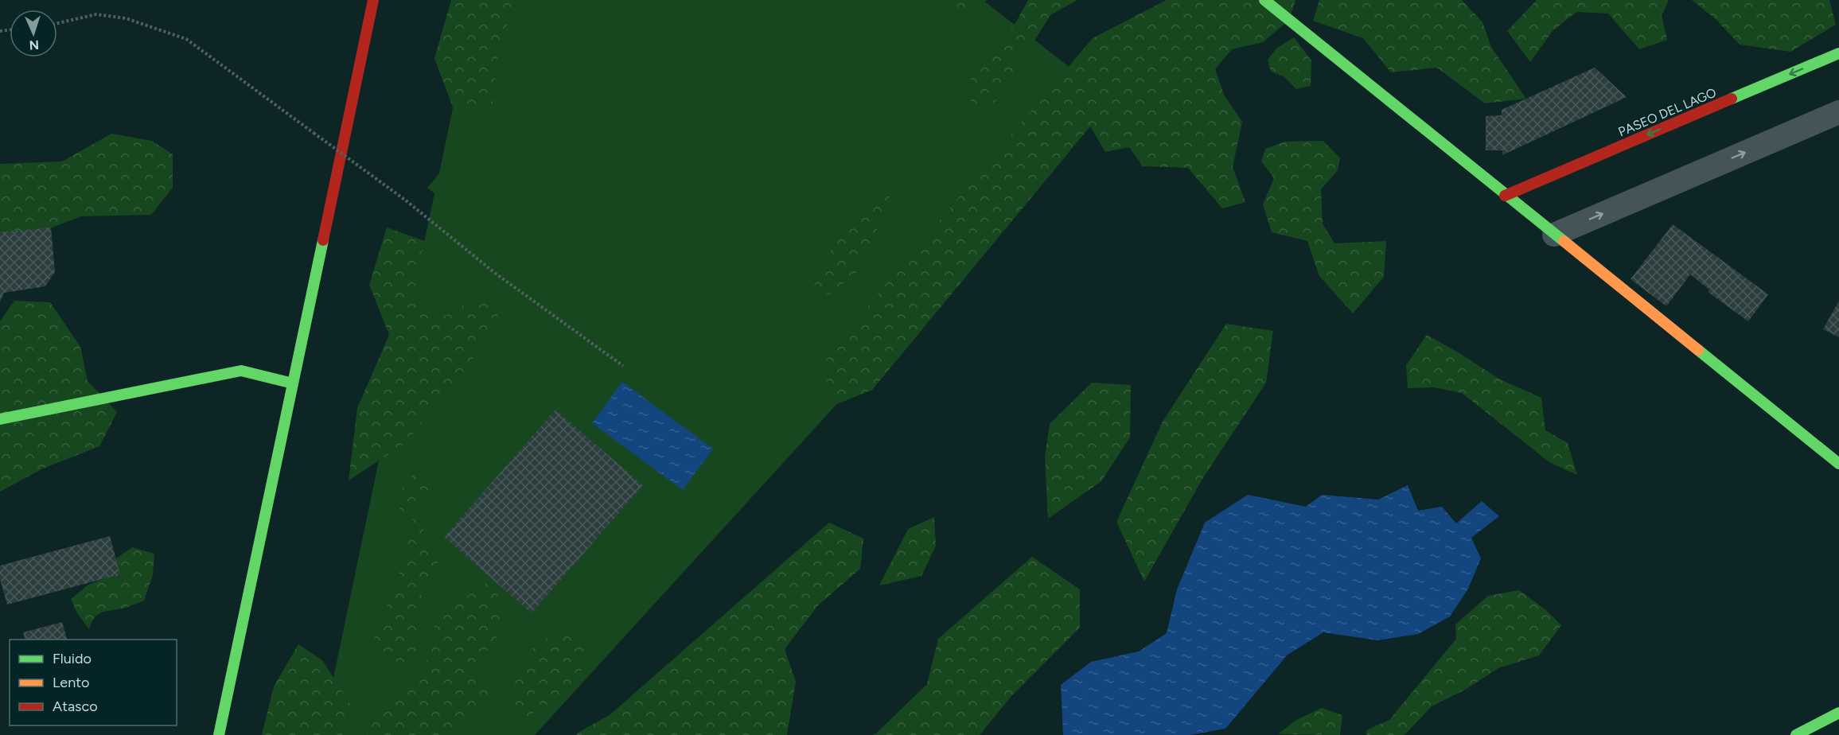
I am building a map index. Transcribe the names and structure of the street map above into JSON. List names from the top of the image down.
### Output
{
  "streets": {
    "street": ["PASEO DEL LAGO"]
  },
  "legend": ["Fluido", "Lento", "Atasco"],
  "north": "bottom"
}
